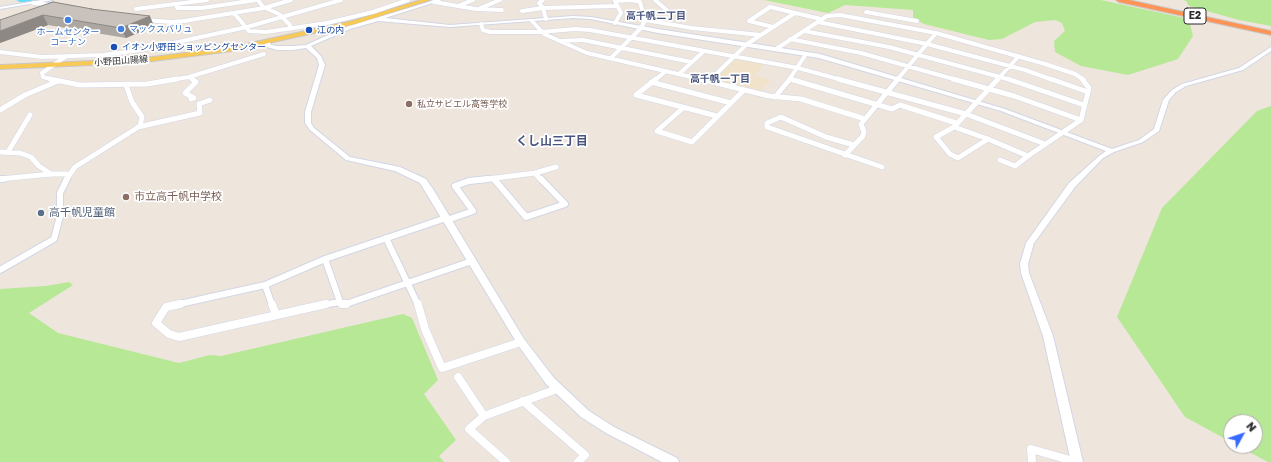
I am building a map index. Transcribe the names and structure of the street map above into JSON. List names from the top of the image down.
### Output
{
  "streets": {
    "highway": ["E2"],
    "main road": ["小野田山陽線"]
  },
  "districts": ["高千帆二丁目", "高千帆一丁目", "くし山三丁目"],
  "places": [
    "ホームセンター コーナン",
    "マックスバリュ",
    "江の内",
    "イオン小野田ショッピングセンター",
    "私立サビエル高等学校",
    "市立高千帆中学校",
    "高千帆児童館"
  ],
  "north": "top right"
}
